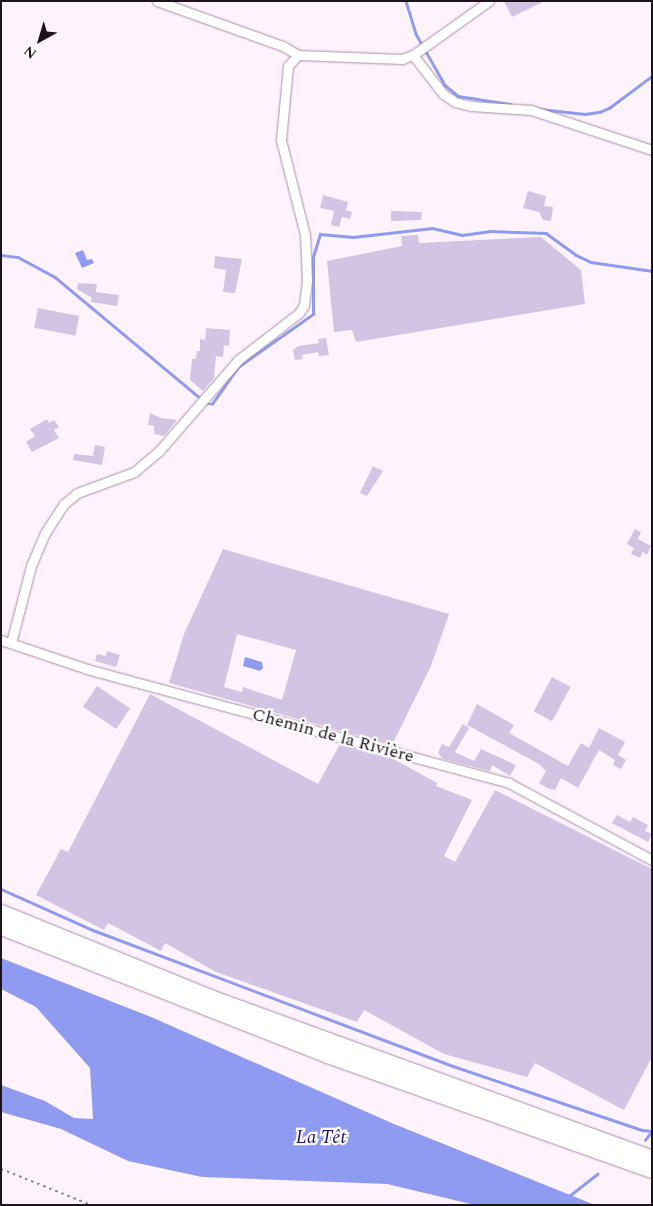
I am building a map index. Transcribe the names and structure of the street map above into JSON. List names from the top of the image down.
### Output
{
  "streets": {
    "street": ["Chemin de la Rivière"]
  },
  "water": ["La Têt"],
  "north": "bottom left"
}
